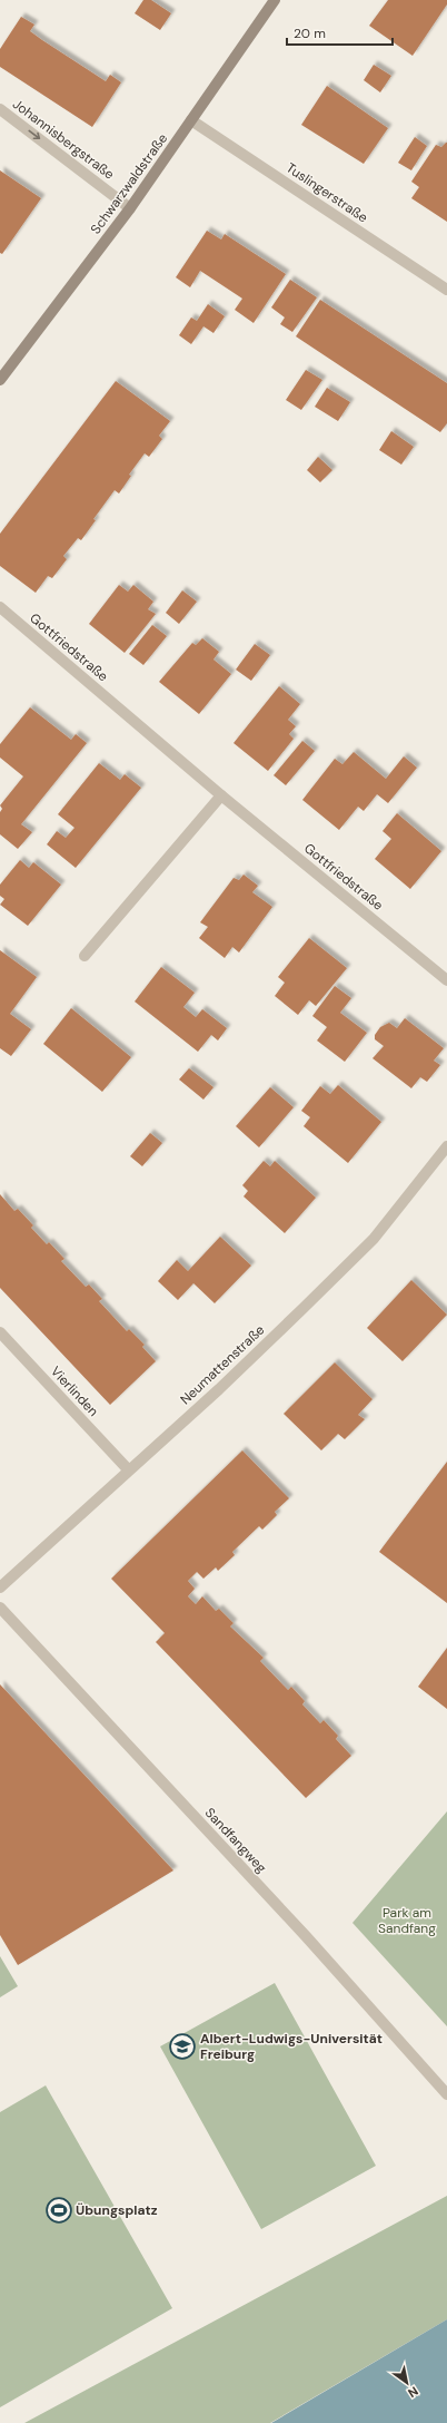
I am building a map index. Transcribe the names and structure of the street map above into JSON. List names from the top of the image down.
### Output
{
  "streets": {
    "main road": ["Schwarzwaldstraße"],
    "street": [
      "Johannisbergstraße",
      "Tuslingerstraße",
      "Gottfriedstraße",
      "Neumattenstraße",
      "Vierlinden",
      "Sandfangweg"
    ]
  },
  "crossings": [
    ["Johannisbergstraße", "Schwarzwaldstraße"],
    ["Schwarzwaldstraße", "Tuslingerstraße"],
    ["Neumattenstraße", "Vierlinden"]
  ],
  "one_way": ["Johannisbergstraße"],
  "parks": ["Park am Sandfang"],
  "places": {
    "school or university": ["Albert-Ludwigs-Universität Freiburg"],
    "sports": ["Übungsplatz"]
  },
  "scale_bar": "20 m",
  "north": "bottom right"
}
